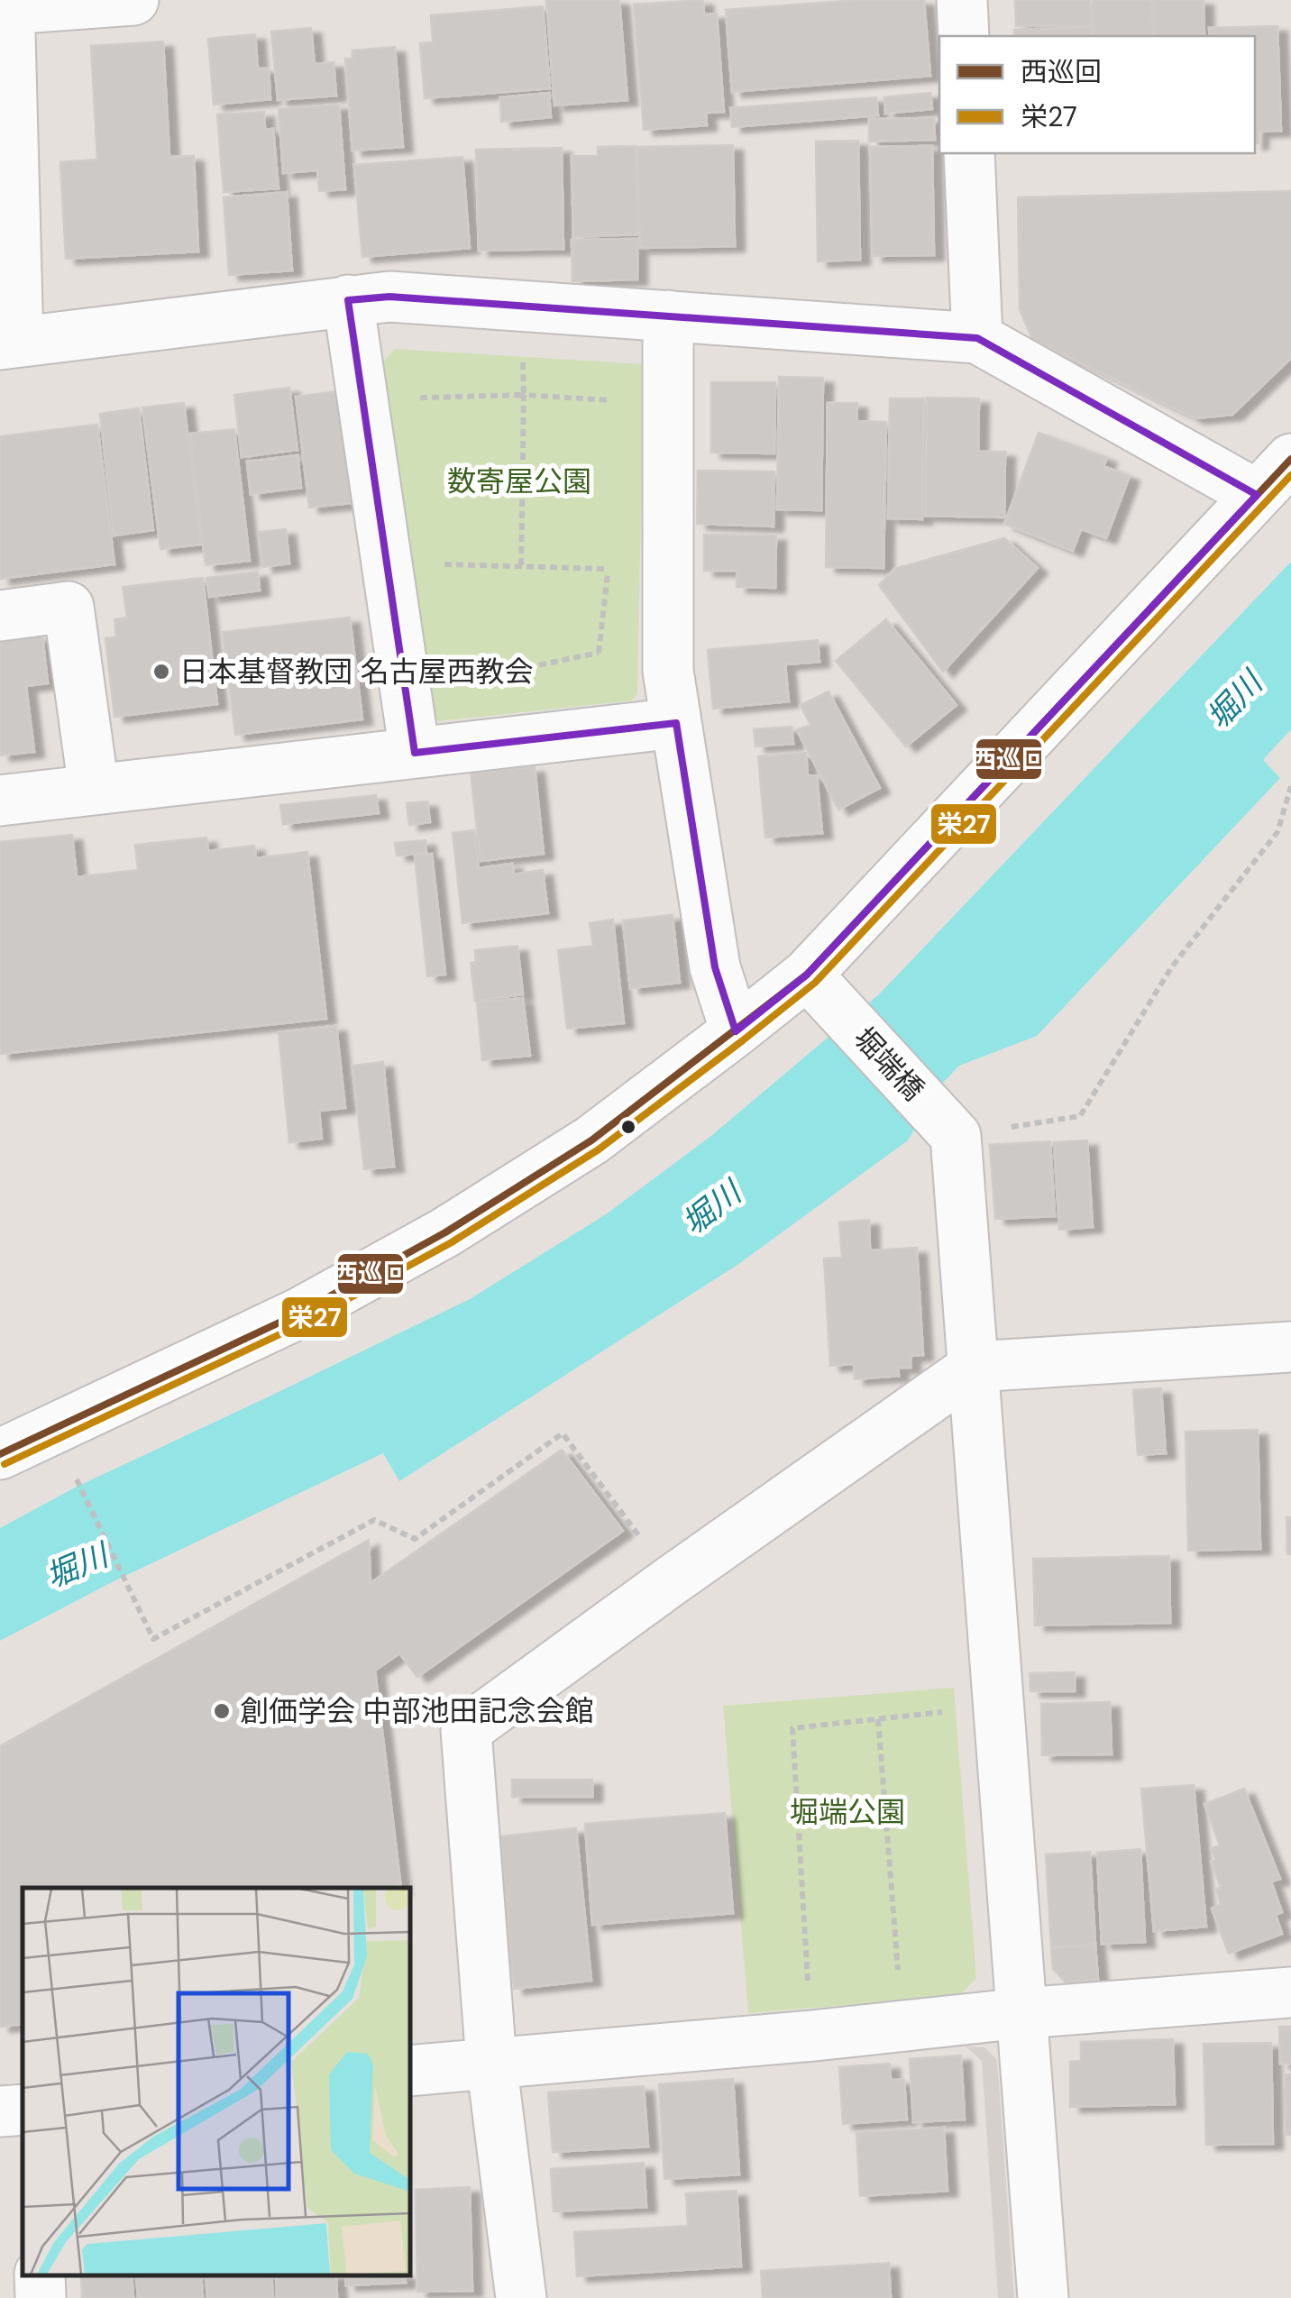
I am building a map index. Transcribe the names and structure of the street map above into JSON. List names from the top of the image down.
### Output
{
  "streets": {
    "street": ["堀端橋"]
  },
  "water": ["堀川"],
  "parks": ["数寄屋公園", "堀端公園"],
  "places": ["日本基督教団 名古屋西教会", "創価学会 中部池田記念会館"],
  "lines": ["transit line 西巡回", "transit line 栄27"],
  "legend": ["西巡回", "栄27"]
}
